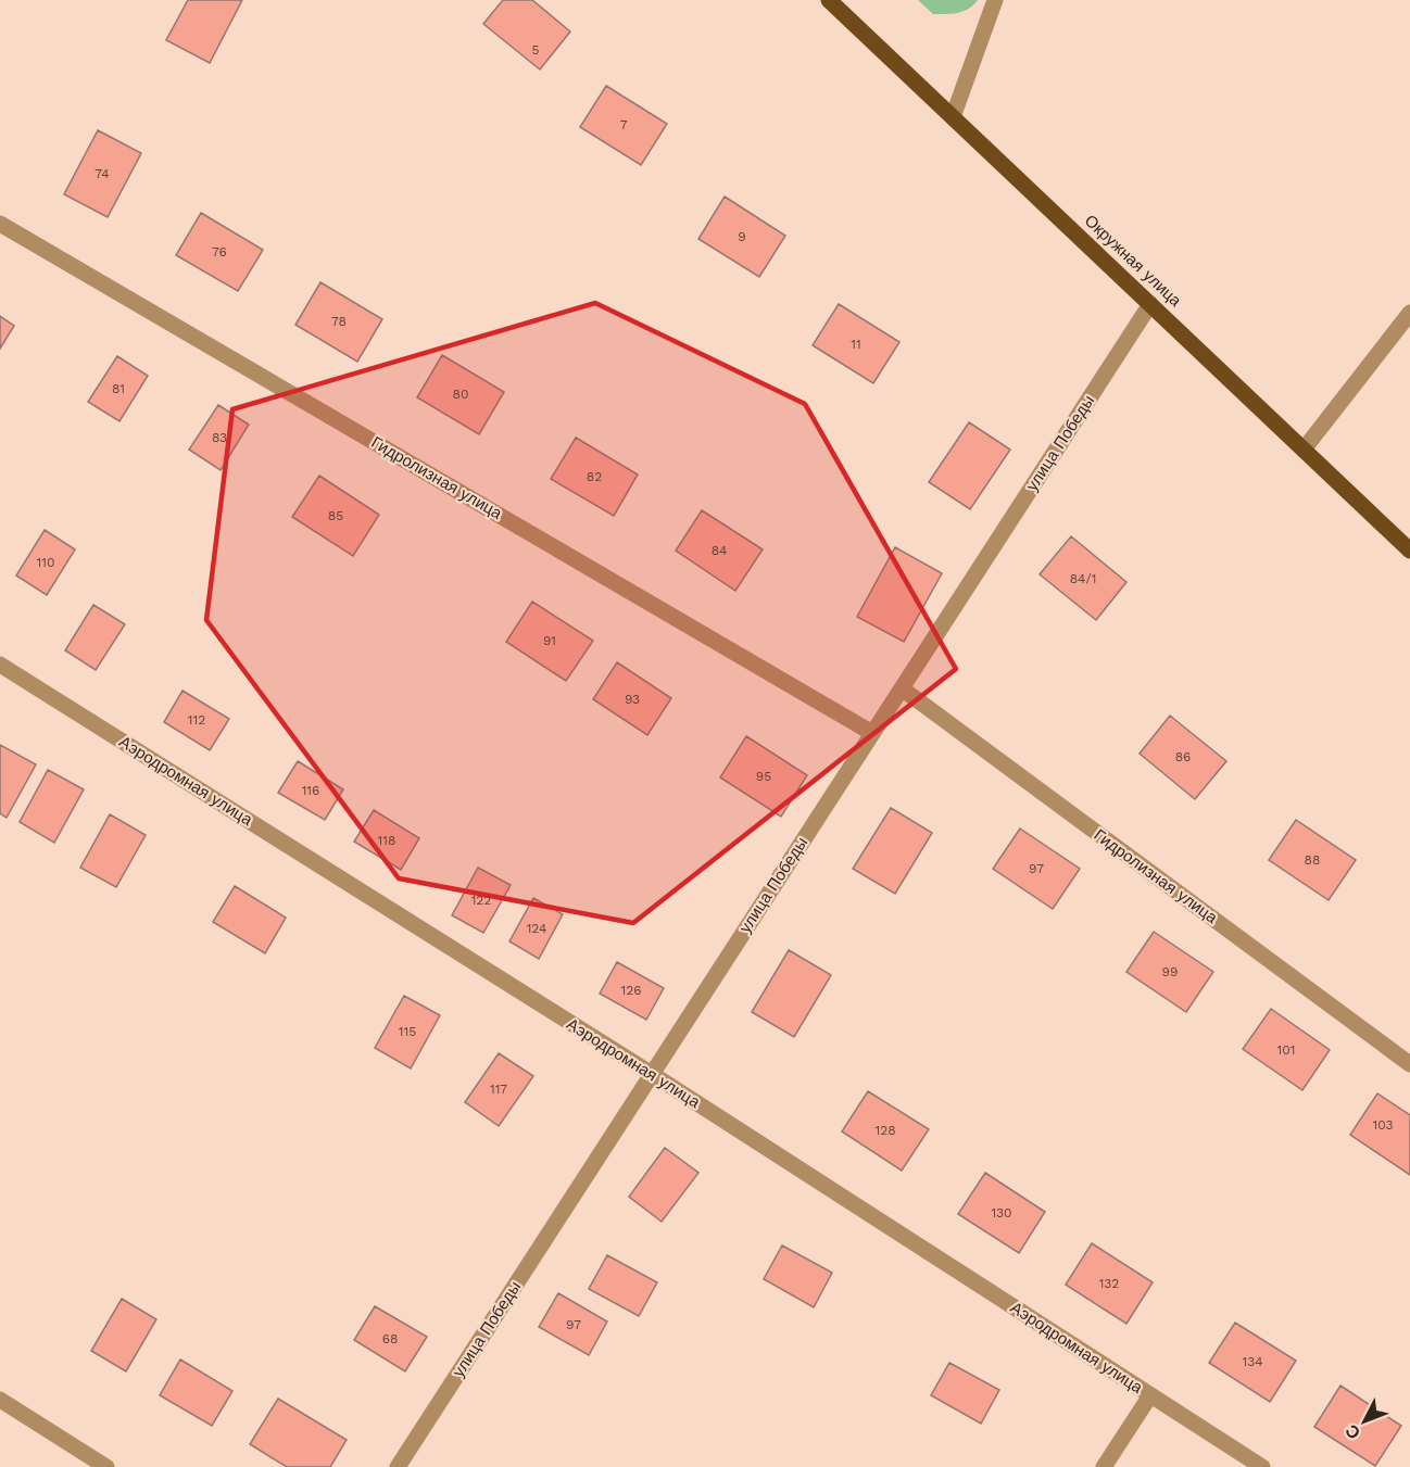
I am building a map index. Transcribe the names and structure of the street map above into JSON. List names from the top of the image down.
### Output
{
  "streets": {
    "main road": ["Окружная улица"],
    "street": ["улица Победы", "Гидролизная улица", "Аэродромная улица"]
  },
  "crossings": [
    ["Окружная улица", "улица Победы"],
    ["улица Победы", "Гидролизная улица"],
    ["улица Победы", "Аэродромная улица"]
  ],
  "house_numbers": [
    "5",
    "7",
    "74",
    "9",
    "76",
    "78",
    "11",
    "81",
    "80",
    "83",
    "82",
    "85",
    "84",
    "110",
    "84/1",
    "91",
    "93",
    "112",
    "86",
    "95",
    "116",
    "118",
    "88",
    "97",
    "122",
    "124",
    "99",
    "126",
    "115",
    "101",
    "117",
    "103",
    "128",
    "130",
    "132",
    "97",
    "68",
    "134"
  ],
  "north": "bottom left"
}
